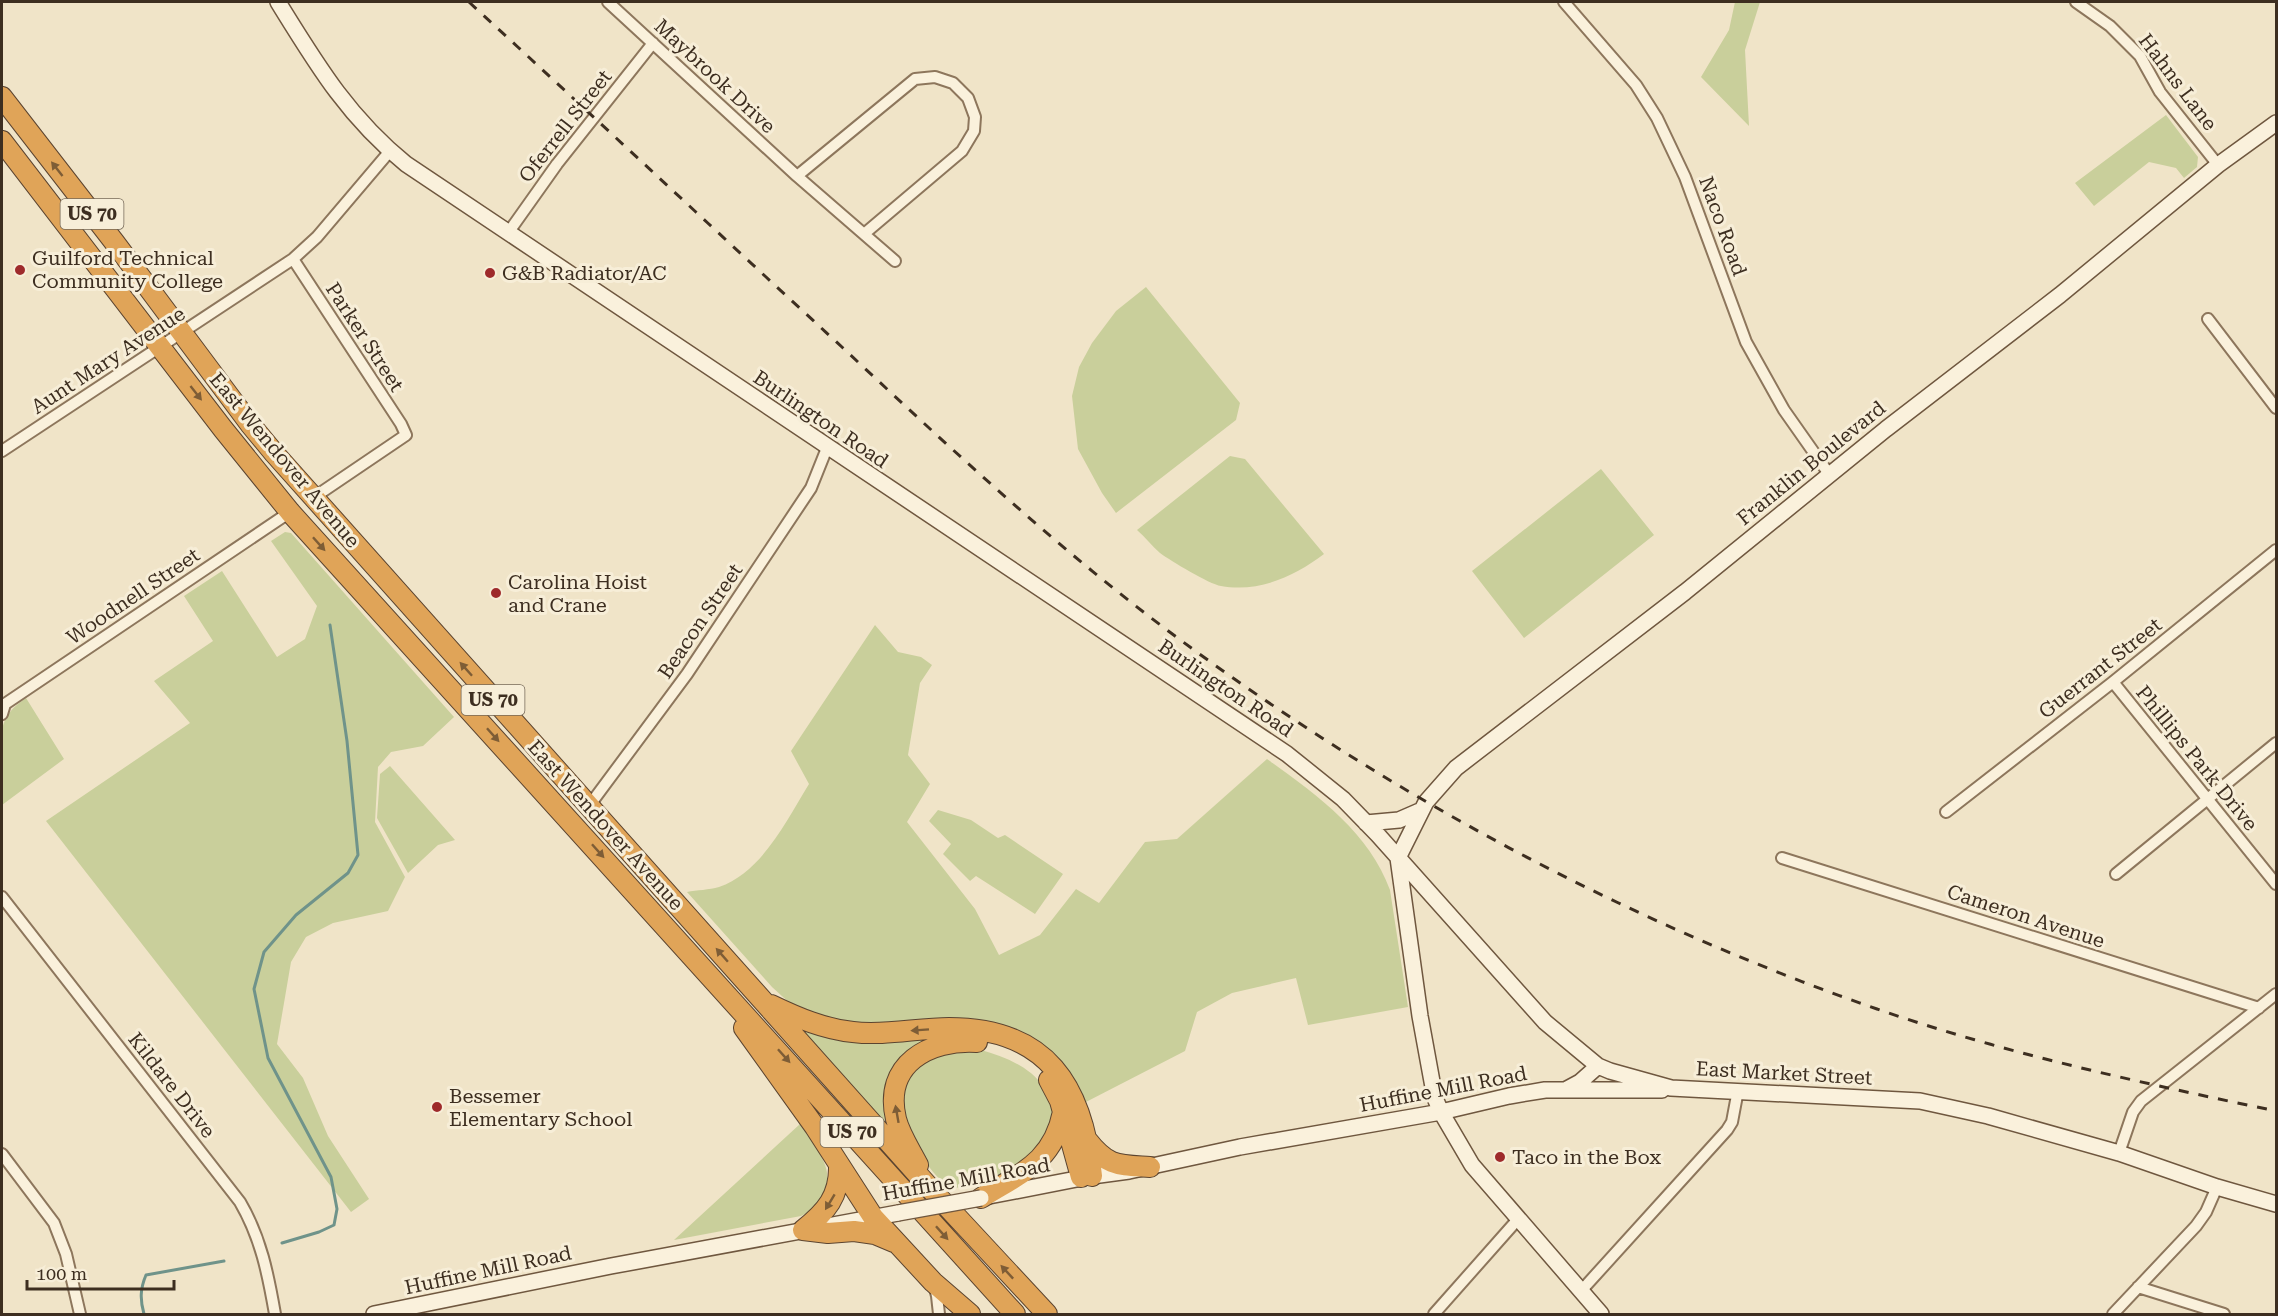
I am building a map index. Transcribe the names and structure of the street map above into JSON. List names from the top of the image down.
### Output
{
  "streets": {
    "highway": ["US 70", "East Wendover Avenue"],
    "main road": [
      "Burlington Road",
      "Franklin Boulevard",
      "East Market Street",
      "Huffine Mill Road"
    ],
    "street": [
      "Maybrook Drive",
      "Hahns Lane",
      "Oferrell Street",
      "Naco Road",
      "Parker Street",
      "Aunt Mary Avenue",
      "Woodnell Street",
      "Beacon Street",
      "Guerrant Street",
      "Phillips Park Drive",
      "Cameron Avenue",
      "Kildare Drive"
    ]
  },
  "crossings": [
    ["Maybrook Drive", "Oferrell Street"],
    ["Hahns Lane", "Franklin Boulevard"],
    ["Oferrell Street", "Burlington Road"],
    ["Naco Road", "Franklin Boulevard"],
    ["Parker Street", "Aunt Mary Avenue"],
    ["Parker Street", "East Wendover Avenue"],
    ["Aunt Mary Avenue", "Burlington Road"],
    ["Aunt Mary Avenue", "East Wendover Avenue"],
    ["Burlington Road", "Beacon Street"],
    ["Burlington Road", "East Market Street"],
    ["East Wendover Avenue", "Woodnell Street"],
    ["East Wendover Avenue", "Beacon Street"],
    ["Franklin Boulevard", "East Market Street"],
    ["Guerrant Street", "Phillips Park Drive"],
    ["East Market Street", "Huffine Mill Road"]
  ],
  "places": [
    "Guilford Technical Community College",
    "G&B Radiator/AC",
    "Carolina Hoist and Crane",
    "Bessemer Elementary School",
    "Taco in the Box"
  ],
  "scale_bar": "100 m"
}
